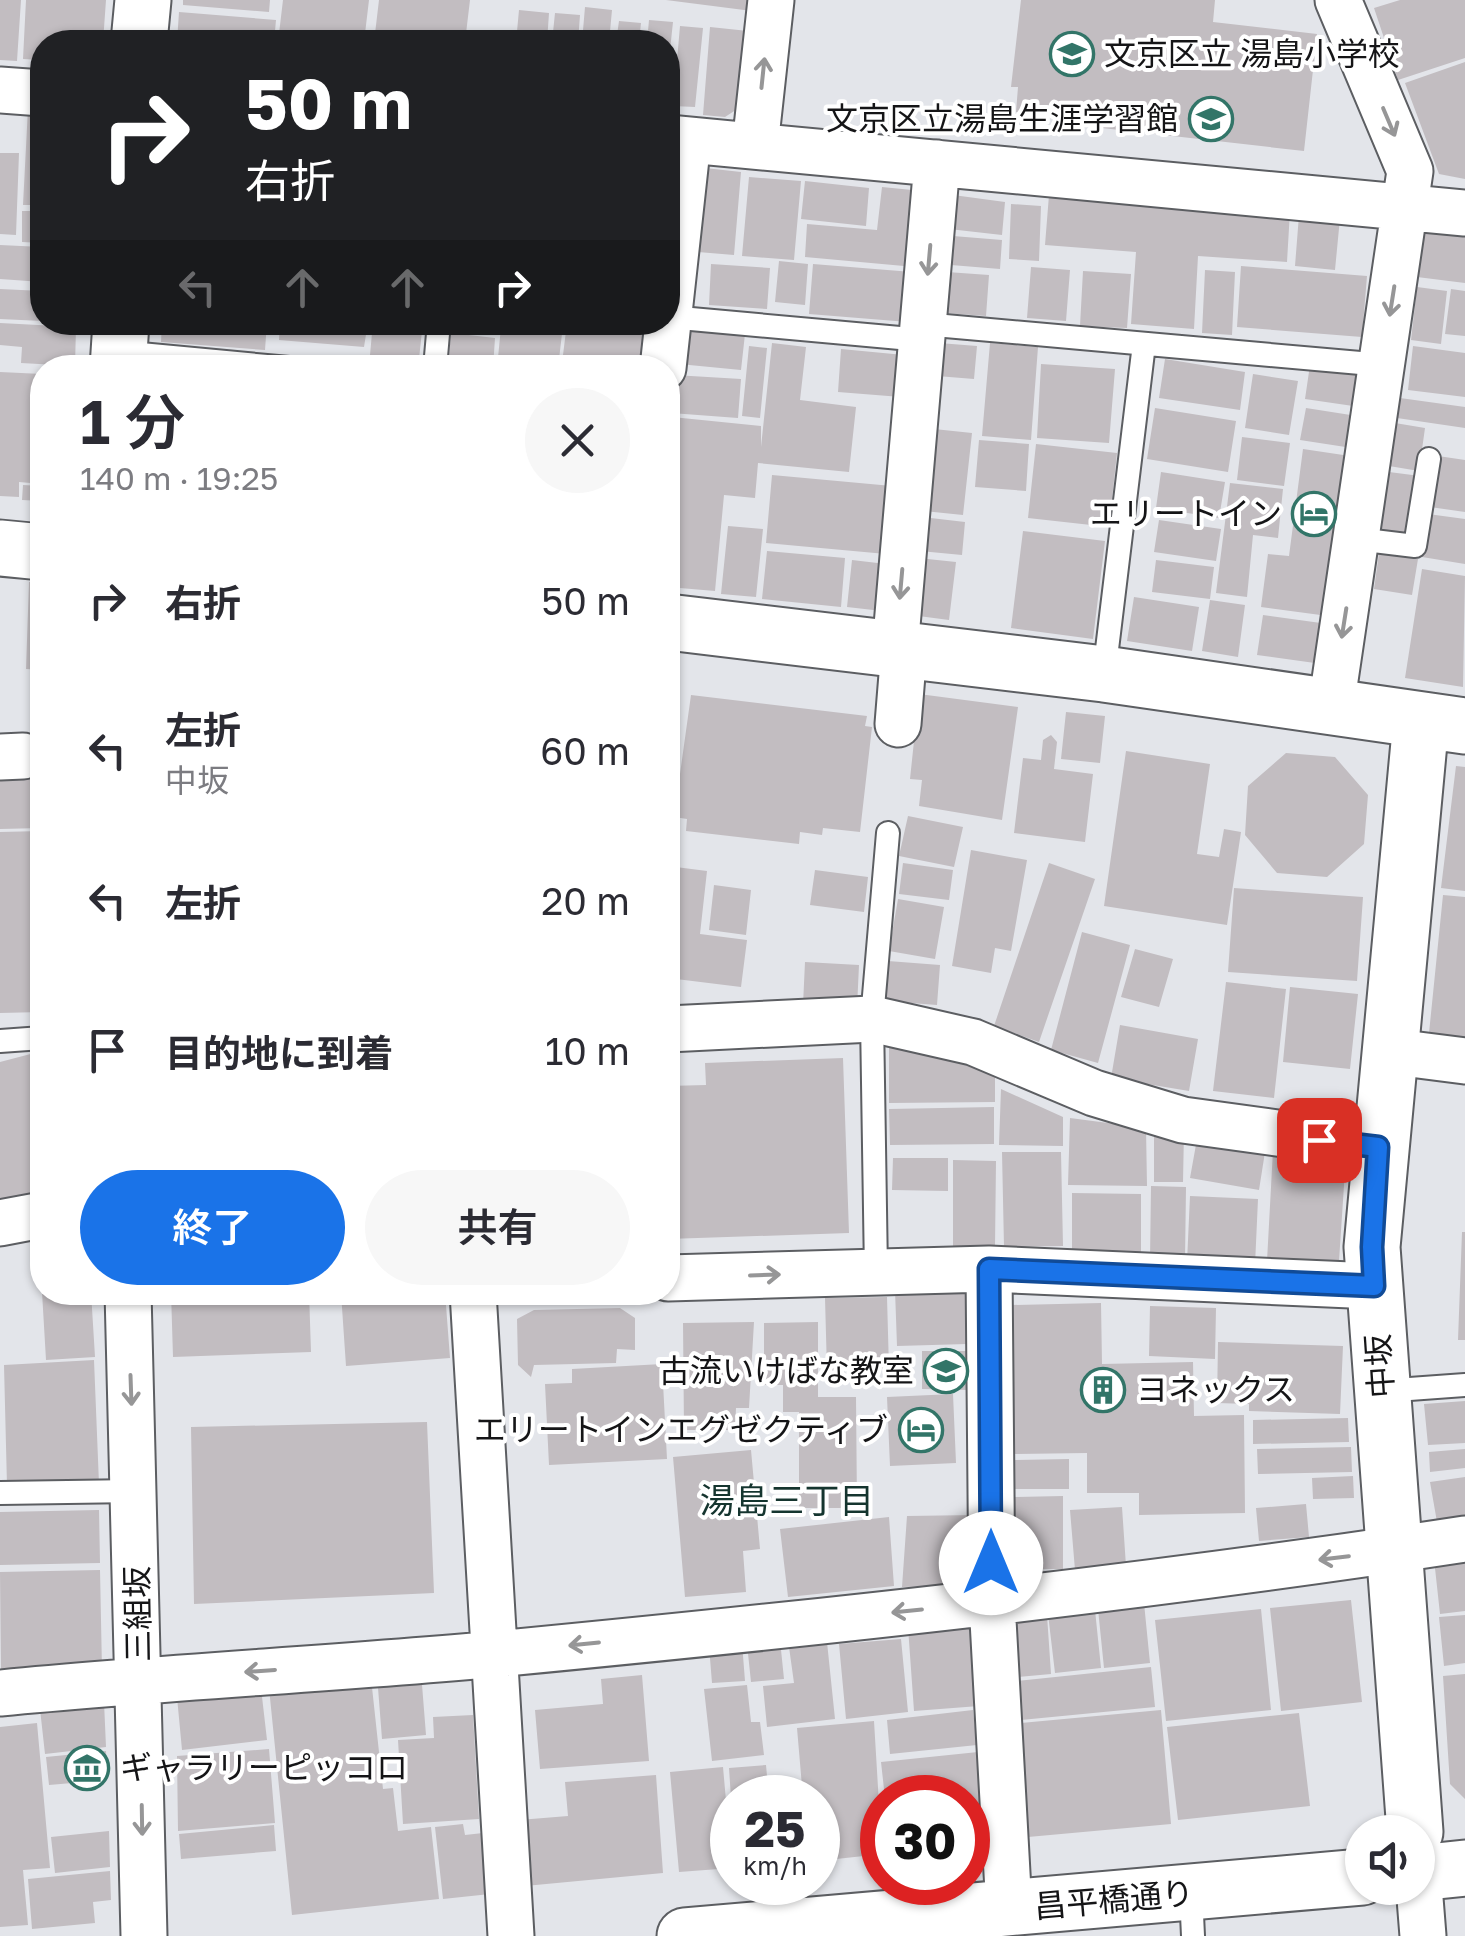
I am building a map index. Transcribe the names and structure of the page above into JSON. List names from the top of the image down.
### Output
{
  "streets": {
    "street": ["中坂", "三組坂", "昌平橋通り"]
  },
  "districts": ["湯島三丁目"],
  "places": {
    "school or university": ["文京区立 湯島小学校", "文京区立湯島生涯学習館", "古流いけばな教室"],
    "hotel": ["エリートイン", "エリートインエグゼクティブ"],
    "building": ["ヨネックス"],
    "museum": ["ギャラリーピッコロ"]
  },
  "page": {
    "turn": ["50 m", "右折"],
    "heading": ["1 分", "140 m · 19:25"],
    "list": [
      {
        "name": "右折",
        "value": "50 m"
      },
      {
        "name": "左折",
        "note": "中坂",
        "value": "60 m"
      },
      {
        "name": "左折",
        "value": "20 m"
      },
      {
        "name": "目的地に到着",
        "value": "10 m"
      }
    ],
    "buttons": ["終了", "共有"],
    "speed": "25 km/h",
    "limit": "30"
  }
}
